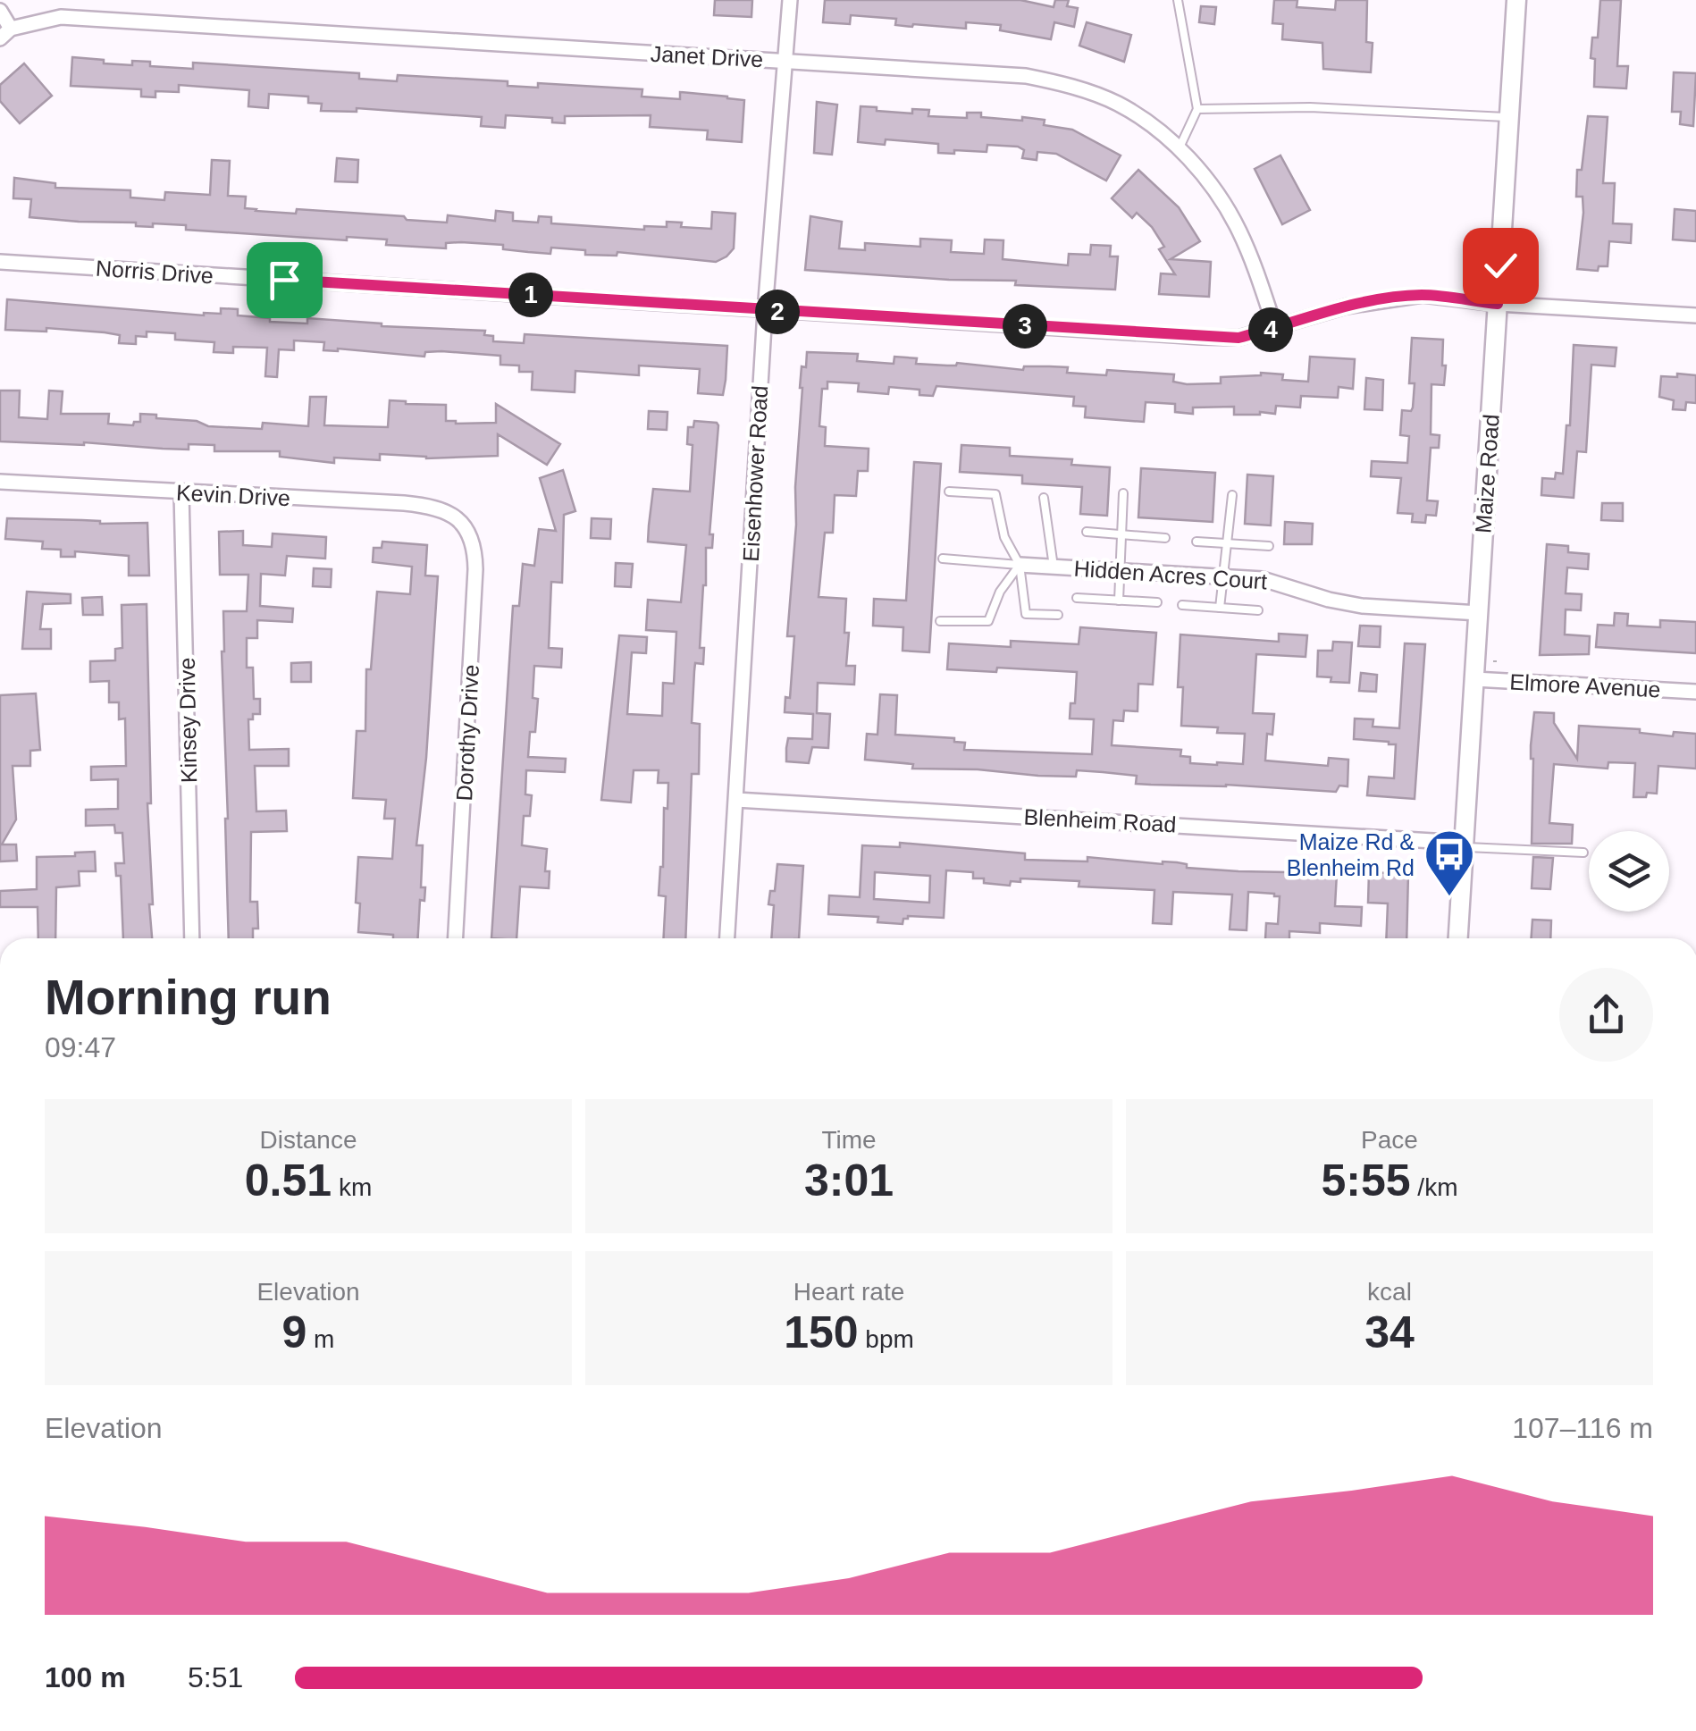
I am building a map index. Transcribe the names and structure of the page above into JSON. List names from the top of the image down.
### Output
{
  "streets": {
    "street": [
      "Janet Drive",
      "Norris Drive",
      "Eisenhower Road",
      "Maize Road",
      "Kevin Drive",
      "Hidden Acres Court",
      "Elmore Avenue",
      "Kinsey Drive",
      "Dorothy Drive",
      "Blenheim Road"
    ]
  },
  "crossings": [
    ["Janet Drive", "Norris Drive"],
    ["Janet Drive", "Eisenhower Road"],
    ["Norris Drive", "Eisenhower Road"],
    ["Norris Drive", "Maize Road"],
    ["Eisenhower Road", "Blenheim Road"],
    ["Maize Road", "Hidden Acres Court"],
    ["Maize Road", "Elmore Avenue"],
    ["Maize Road", "Blenheim Road"],
    ["Kevin Drive", "Kinsey Drive"],
    ["Kevin Drive", "Dorothy Drive"]
  ],
  "places": {
    "bus stop": ["Maize Rd & Blenheim Rd"]
  },
  "page": {
    "pins": [
      "1",
      "2",
      "3",
      "4"
    ],
    "heading": ["Morning run", "09:47"],
    "stats": [
      ["Distance", "0.51 km"],
      ["Time", "3:01"],
      ["Pace", "5:55 /km"],
      ["Elevation", "9 m"],
      ["Heart rate", "150 bpm"],
      ["kcal", "34"]
    ],
    "chart": ["Elevation", "107–116 m"],
    "list": [
      {
        "name": "100 m",
        "note": "5:51"
      }
    ]
  }
}
